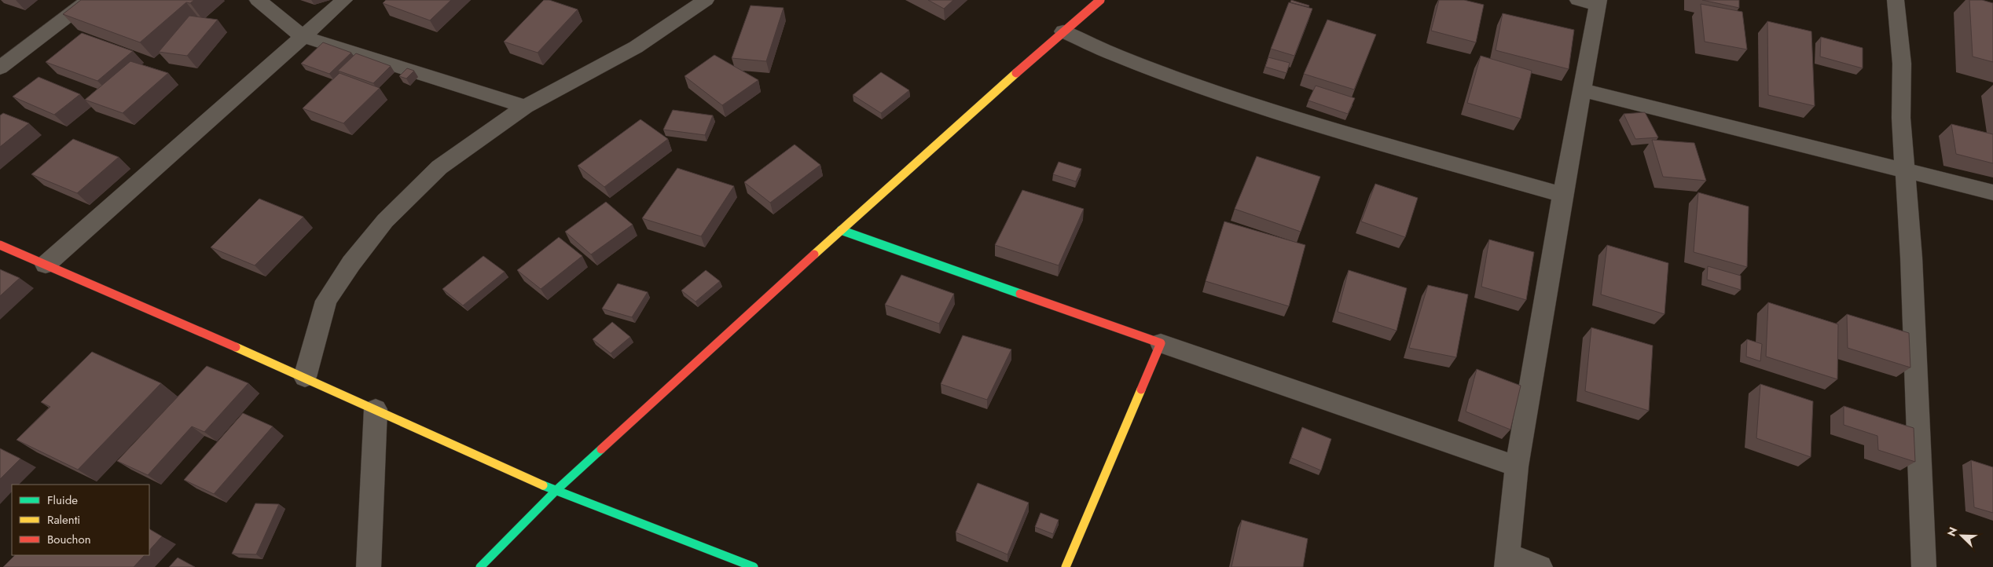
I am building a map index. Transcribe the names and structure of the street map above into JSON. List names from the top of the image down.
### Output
{
  "legend": ["Fluide", "Ralenti", "Bouchon"],
  "north": "top left"
}
